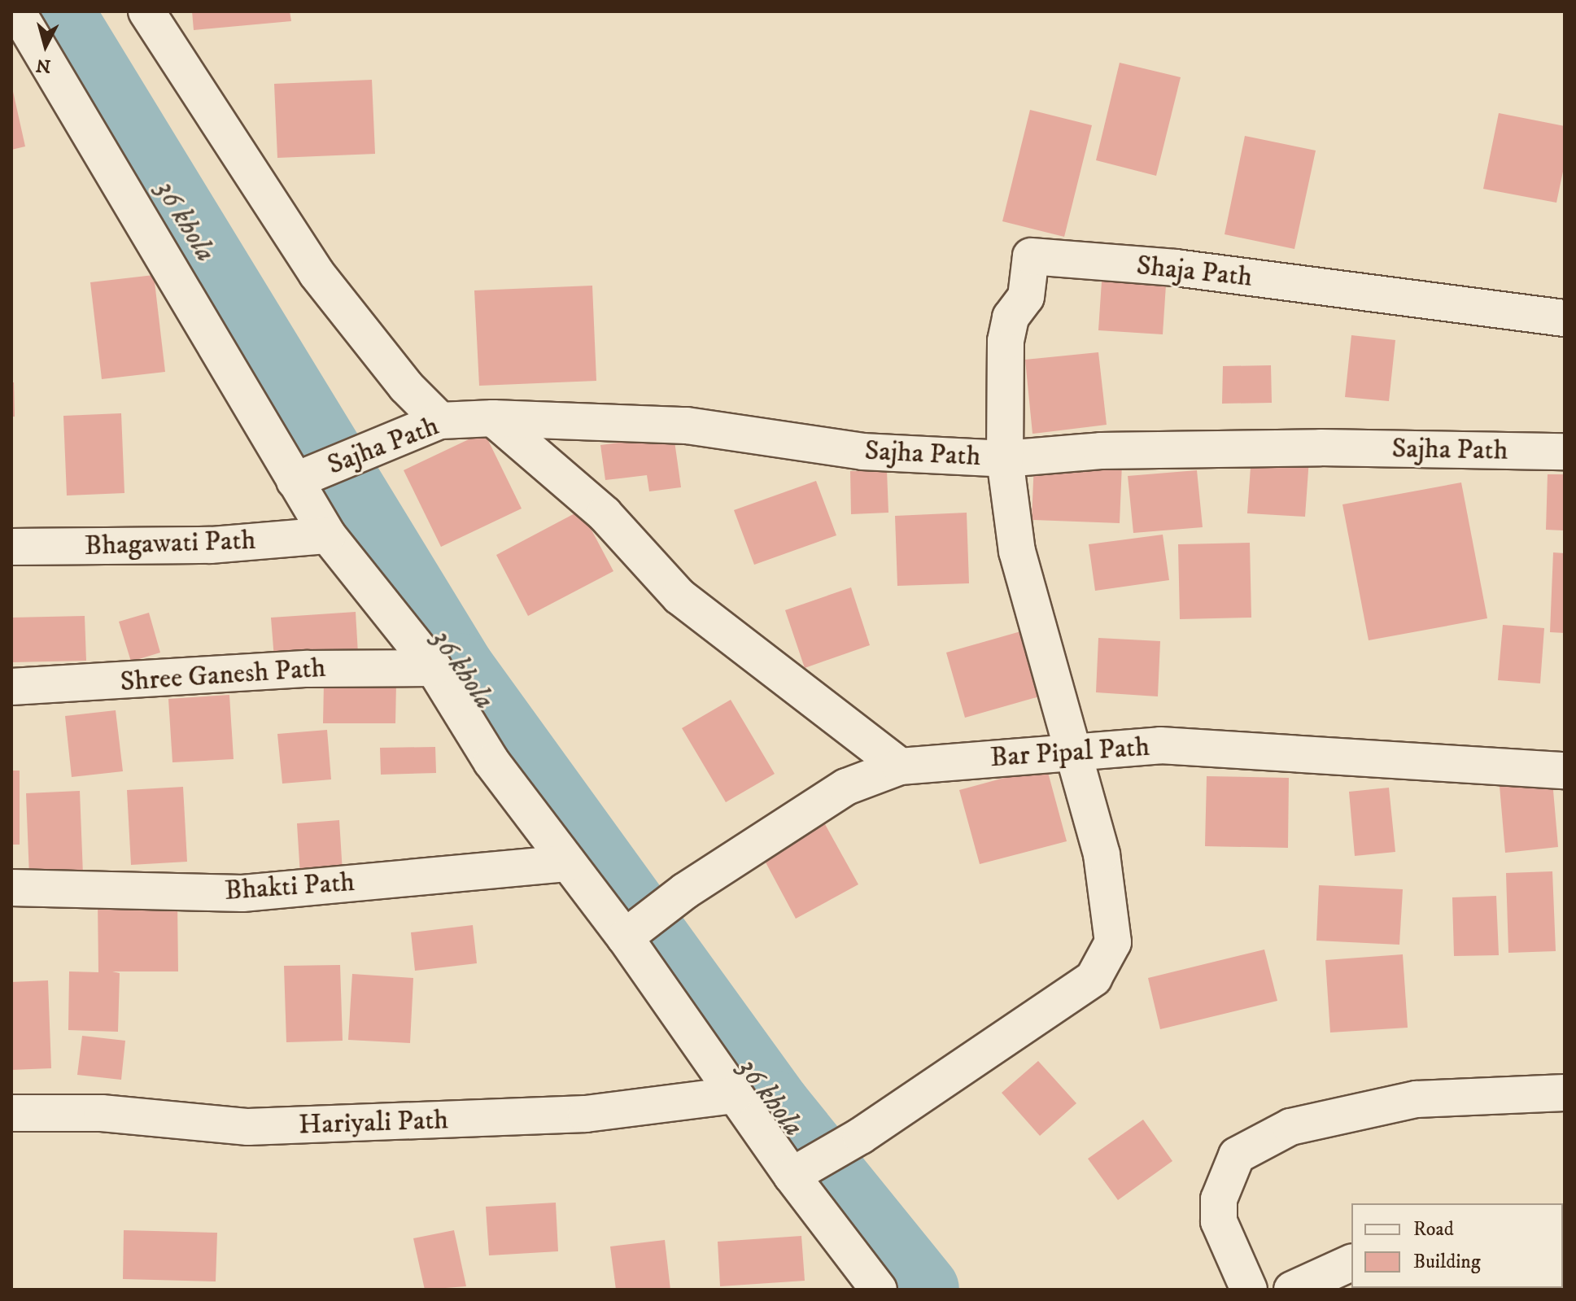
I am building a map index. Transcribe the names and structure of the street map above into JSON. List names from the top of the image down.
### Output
{
  "streets": {
    "street": [
      "Shaja Path",
      "Sajha Path",
      "Bhagawati Path",
      "Shree Ganesh Path",
      "Bar Pipal Path",
      "Bhakti Path",
      "Hariyali Path"
    ]
  },
  "crossings": [
    ["Shaja Path", "Sajha Path"]
  ],
  "water": ["36 khola"],
  "legend": ["Road", "Building"],
  "north": "bottom"
}
